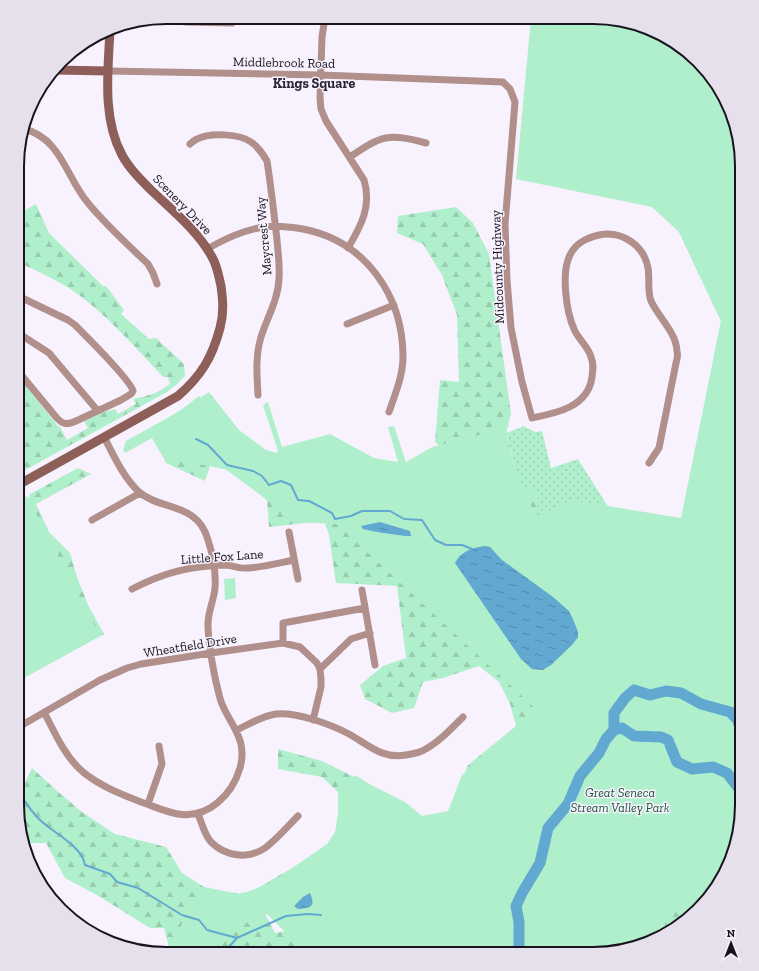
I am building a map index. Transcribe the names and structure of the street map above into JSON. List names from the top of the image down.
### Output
{
  "streets": {
    "street": [
      "Middlebrook Road",
      "Scenery Drive",
      "Maycrest Way",
      "Midcounty Highway",
      "Little Fox Lane",
      "Wheatfield Drive"
    ]
  },
  "crossings": [
    ["Middlebrook Road", "Scenery Drive"],
    ["Middlebrook Road", "Midcounty Highway"]
  ],
  "districts": ["Kings Square"],
  "parks": ["Great Seneca Stream Valley Park"],
  "north": "top"
}
